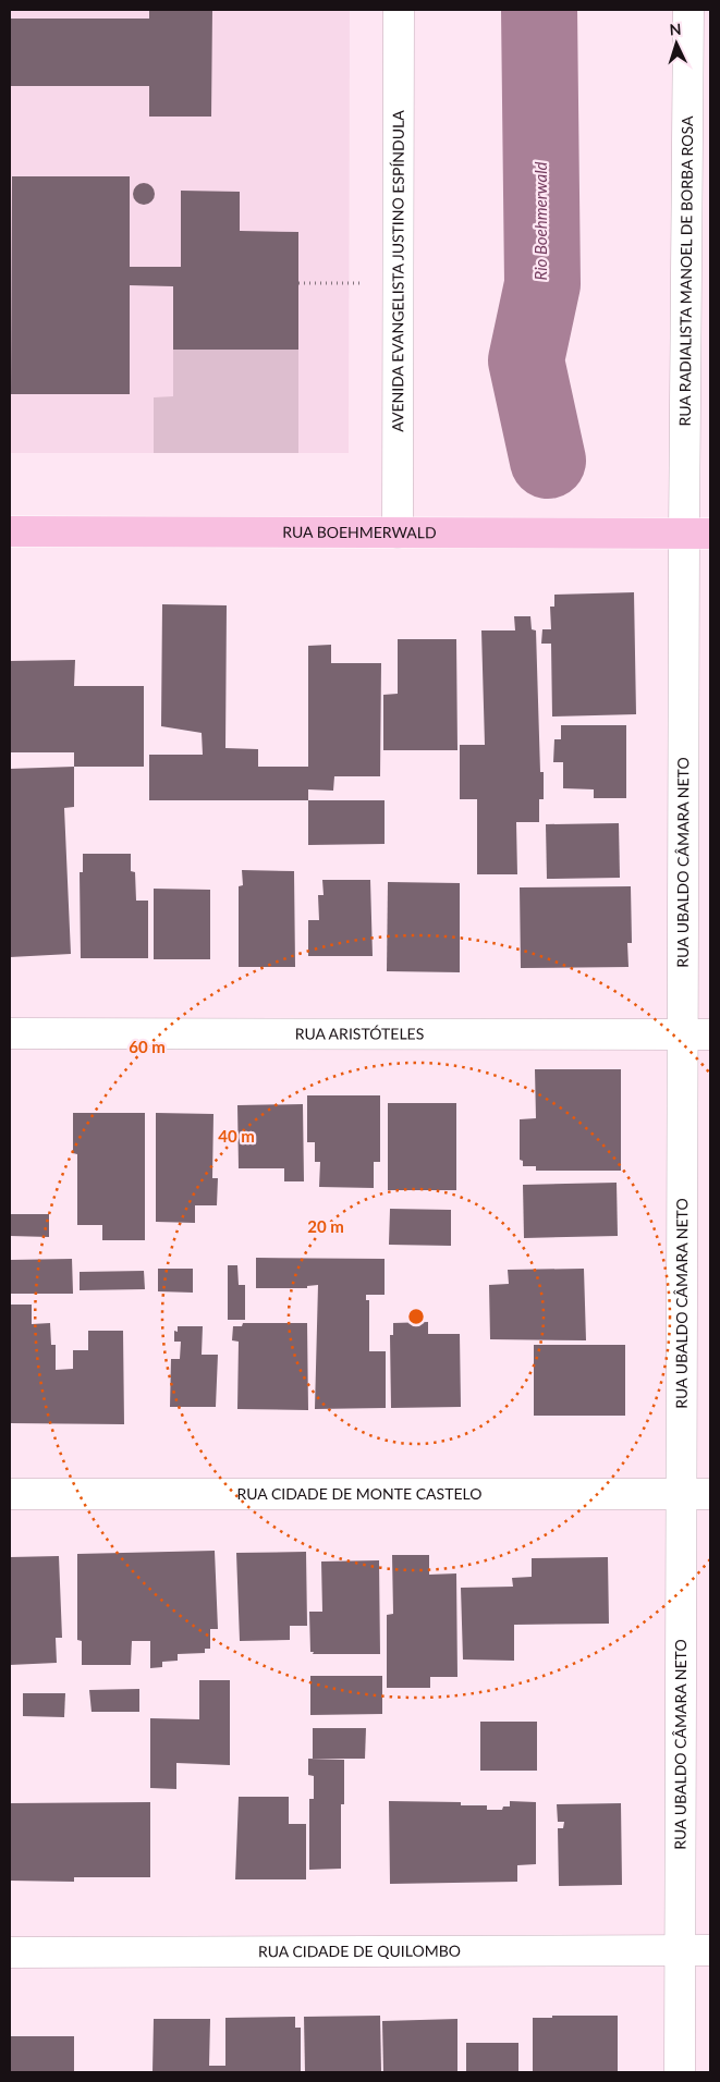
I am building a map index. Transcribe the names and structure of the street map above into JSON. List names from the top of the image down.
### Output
{
  "streets": {
    "main road": ["RUA BOEHMERWALD"],
    "street": [
      "AVENIDA EVANGELISTA JUSTINO ESPÍNDULA",
      "RUA RADIALISTA MANOEL DE BORBA ROSA",
      "RUA UBALDO CÂMARA NETO",
      "RUA ARISTÓTELES",
      "RUA CIDADE DE MONTE CASTELO",
      "RUA CIDADE DE QUILOMBO"
    ]
  },
  "crossings": [
    ["AVENIDA EVANGELISTA JUSTINO ESPÍNDULA", "RUA BOEHMERWALD"],
    ["RUA RADIALISTA MANOEL DE BORBA ROSA", "RUA BOEHMERWALD"],
    ["RUA RADIALISTA MANOEL DE BORBA ROSA", "RUA UBALDO CÂMARA NETO"],
    ["RUA BOEHMERWALD", "RUA UBALDO CÂMARA NETO"],
    ["RUA UBALDO CÂMARA NETO", "RUA ARISTÓTELES"],
    ["RUA UBALDO CÂMARA NETO", "RUA CIDADE DE MONTE CASTELO"],
    ["RUA UBALDO CÂMARA NETO", "RUA CIDADE DE QUILOMBO"]
  ],
  "water": ["Rio Boehmerwald"],
  "north": "top",
  "rings": ["60 m", "40 m", "20 m"]
}
